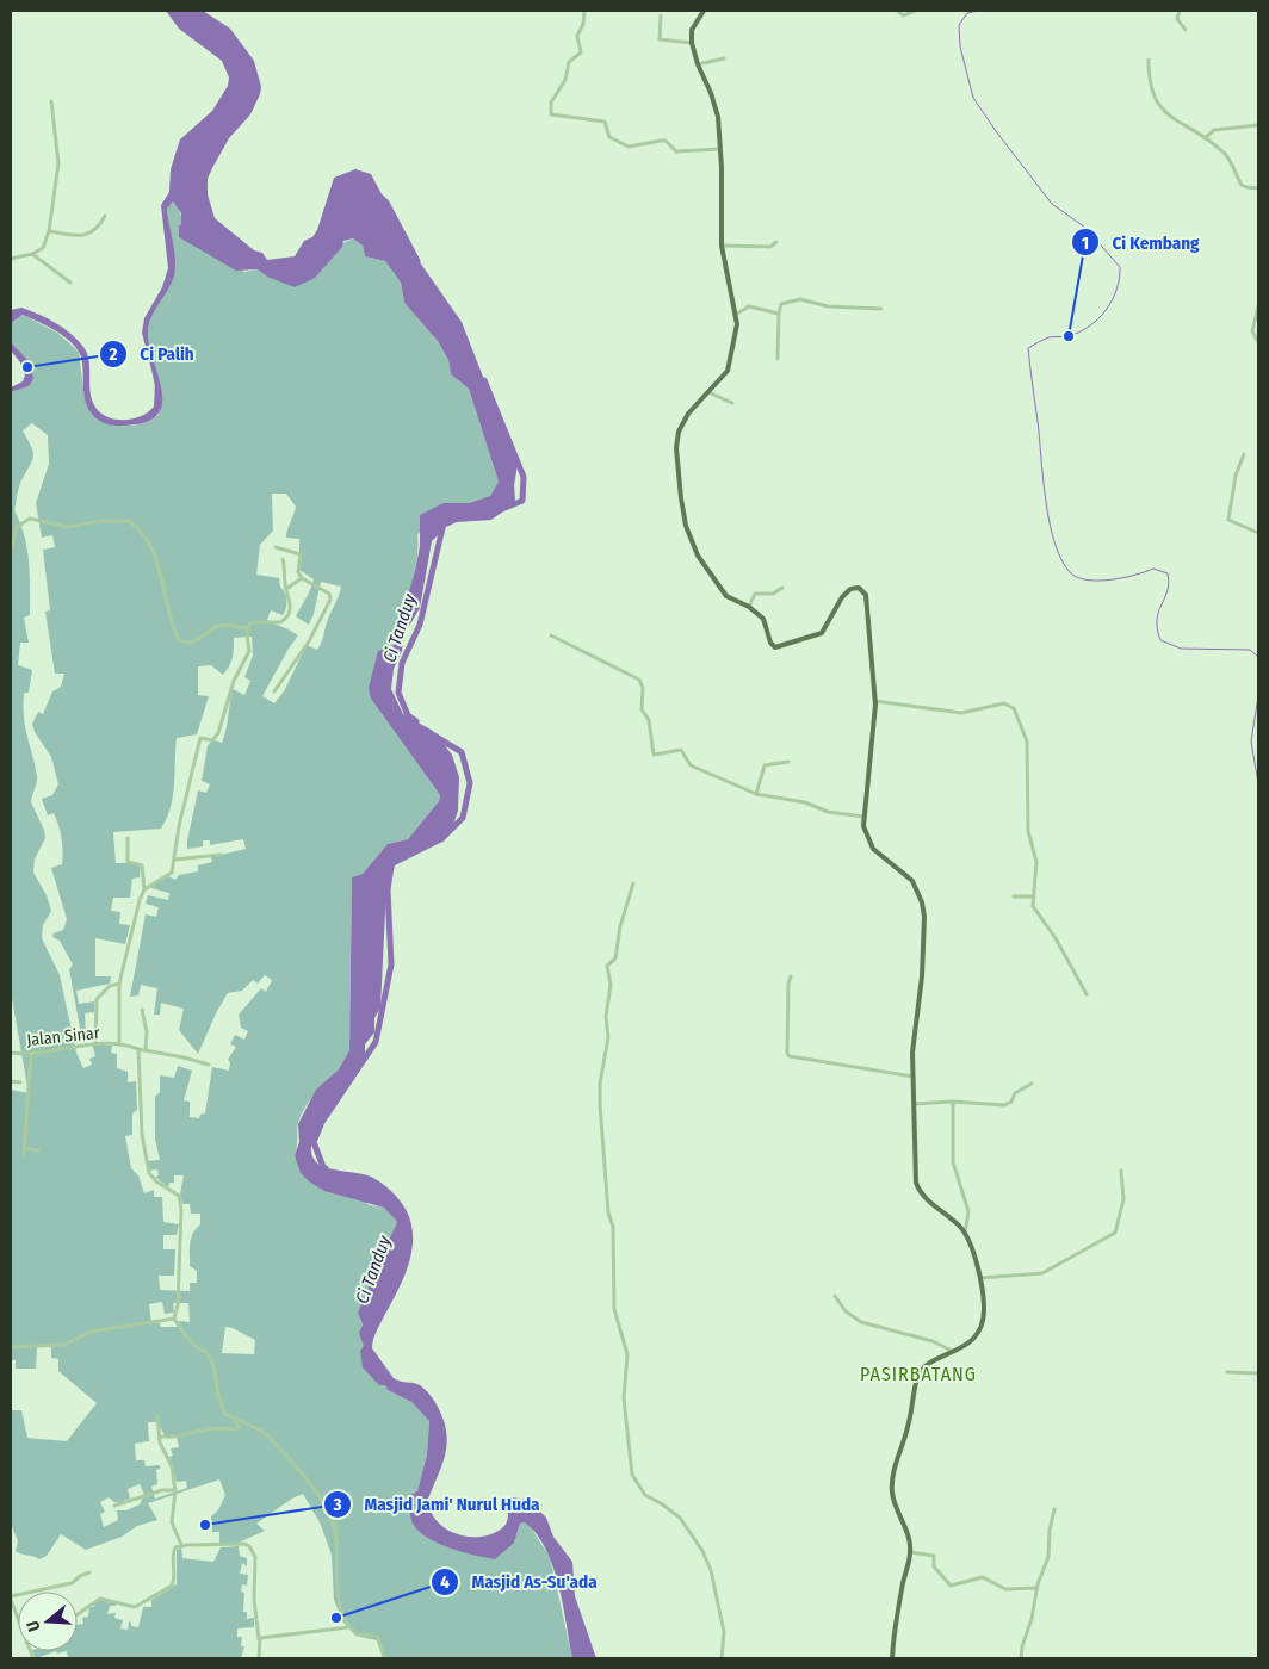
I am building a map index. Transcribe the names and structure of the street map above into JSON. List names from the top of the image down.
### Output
{
  "streets": {
    "street": ["Jalan Sinar"]
  },
  "districts": ["PASIRBATANG"],
  "water": ["Ci Tanduy"],
  "places": [
    "Ci Kembang",
    "Ci Palih",
    "Masjid Jami' Nurul Huda",
    "Masjid As-Su'ada"
  ],
  "north": "left"
}
